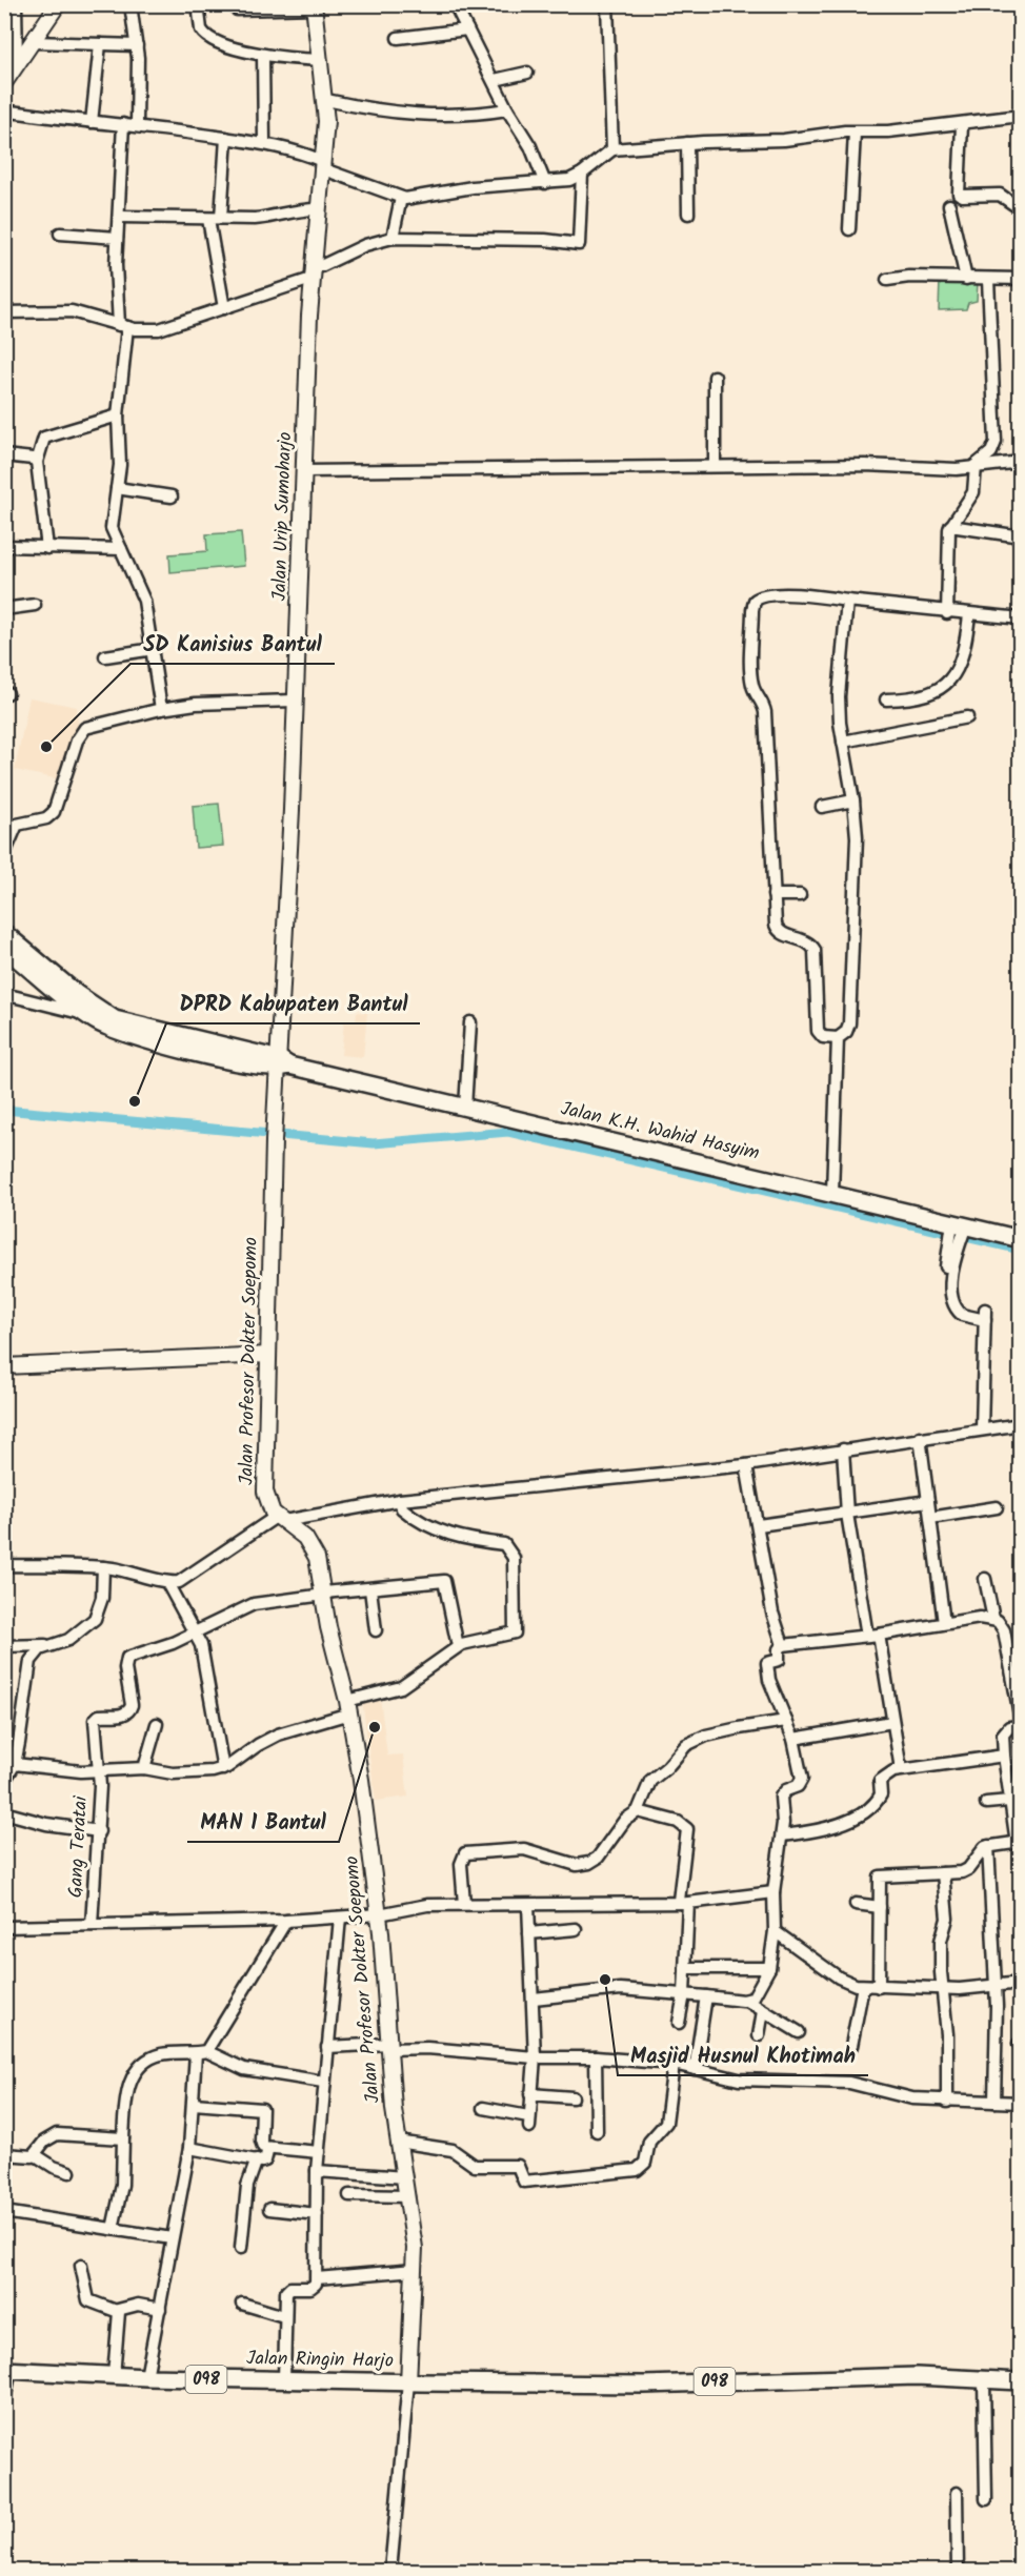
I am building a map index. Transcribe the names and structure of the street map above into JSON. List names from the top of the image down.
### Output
{
  "streets": {
    "main road": [
      "Jalan Urip Sumoharjo",
      "Jalan K.H. Wahid Hasyim",
      "Jalan Profesor Dokter Soepomo",
      "Jalan Ringin Harjo",
      "098"
    ],
    "street": ["Gang Teratai"]
  },
  "crossings": [
    ["Jalan Urip Sumoharjo", "Jalan K.H. Wahid Hasyim"],
    ["Jalan Urip Sumoharjo", "Jalan Profesor Dokter Soepomo"],
    ["Jalan K.H. Wahid Hasyim", "Jalan Profesor Dokter Soepomo"],
    ["Jalan Profesor Dokter Soepomo", "Jalan Ringin Harjo"],
    ["Jalan Profesor Dokter Soepomo", "098"],
    ["Jalan Ringin Harjo", "098"]
  ],
  "places": [
    "SD Kanisius Bantul",
    "DPRD Kabupaten Bantul",
    "MAN 1 Bantul",
    "Masjid Husnul Khotimah"
  ]
}
